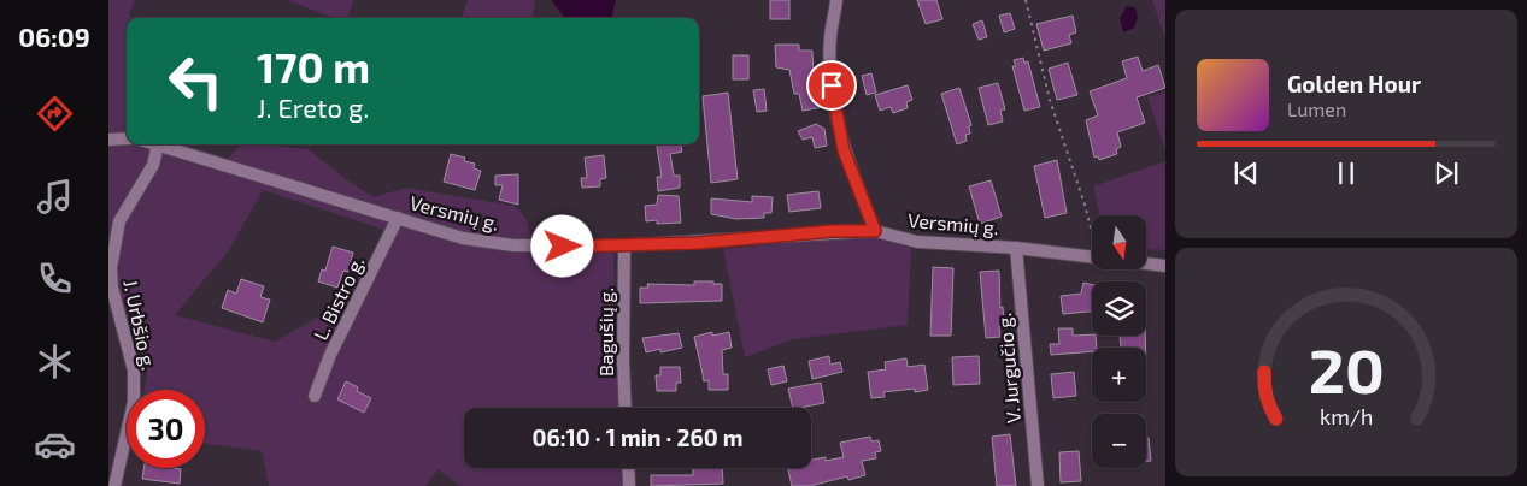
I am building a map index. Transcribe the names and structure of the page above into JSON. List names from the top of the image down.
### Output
{
  "streets": {
    "street": [
      "Versmių g.",
      "L. Bistro g.",
      "J. Urbšio g.",
      "Bagušių g.",
      "V. Jurgučio g."
    ]
  },
  "crossings": [
    ["Versmių g.", "L. Bistro g."],
    ["Versmių g.", "J. Urbšio g."],
    ["Versmių g.", "Bagušių g."],
    ["Versmių g.", "V. Jurgučio g."]
  ],
  "north": "bottom",
  "page": {
    "tabs": "06:09",
    "turn": ["170 m", "J. Ereto g."],
    "song": ["Golden Hour", "Lumen"],
    "map_buttons": ["+", "−"],
    "limit": "30",
    "trip": "06:10 · 1 min · 260 m",
    "gauge": ["20", "km/h"]
  }
}
